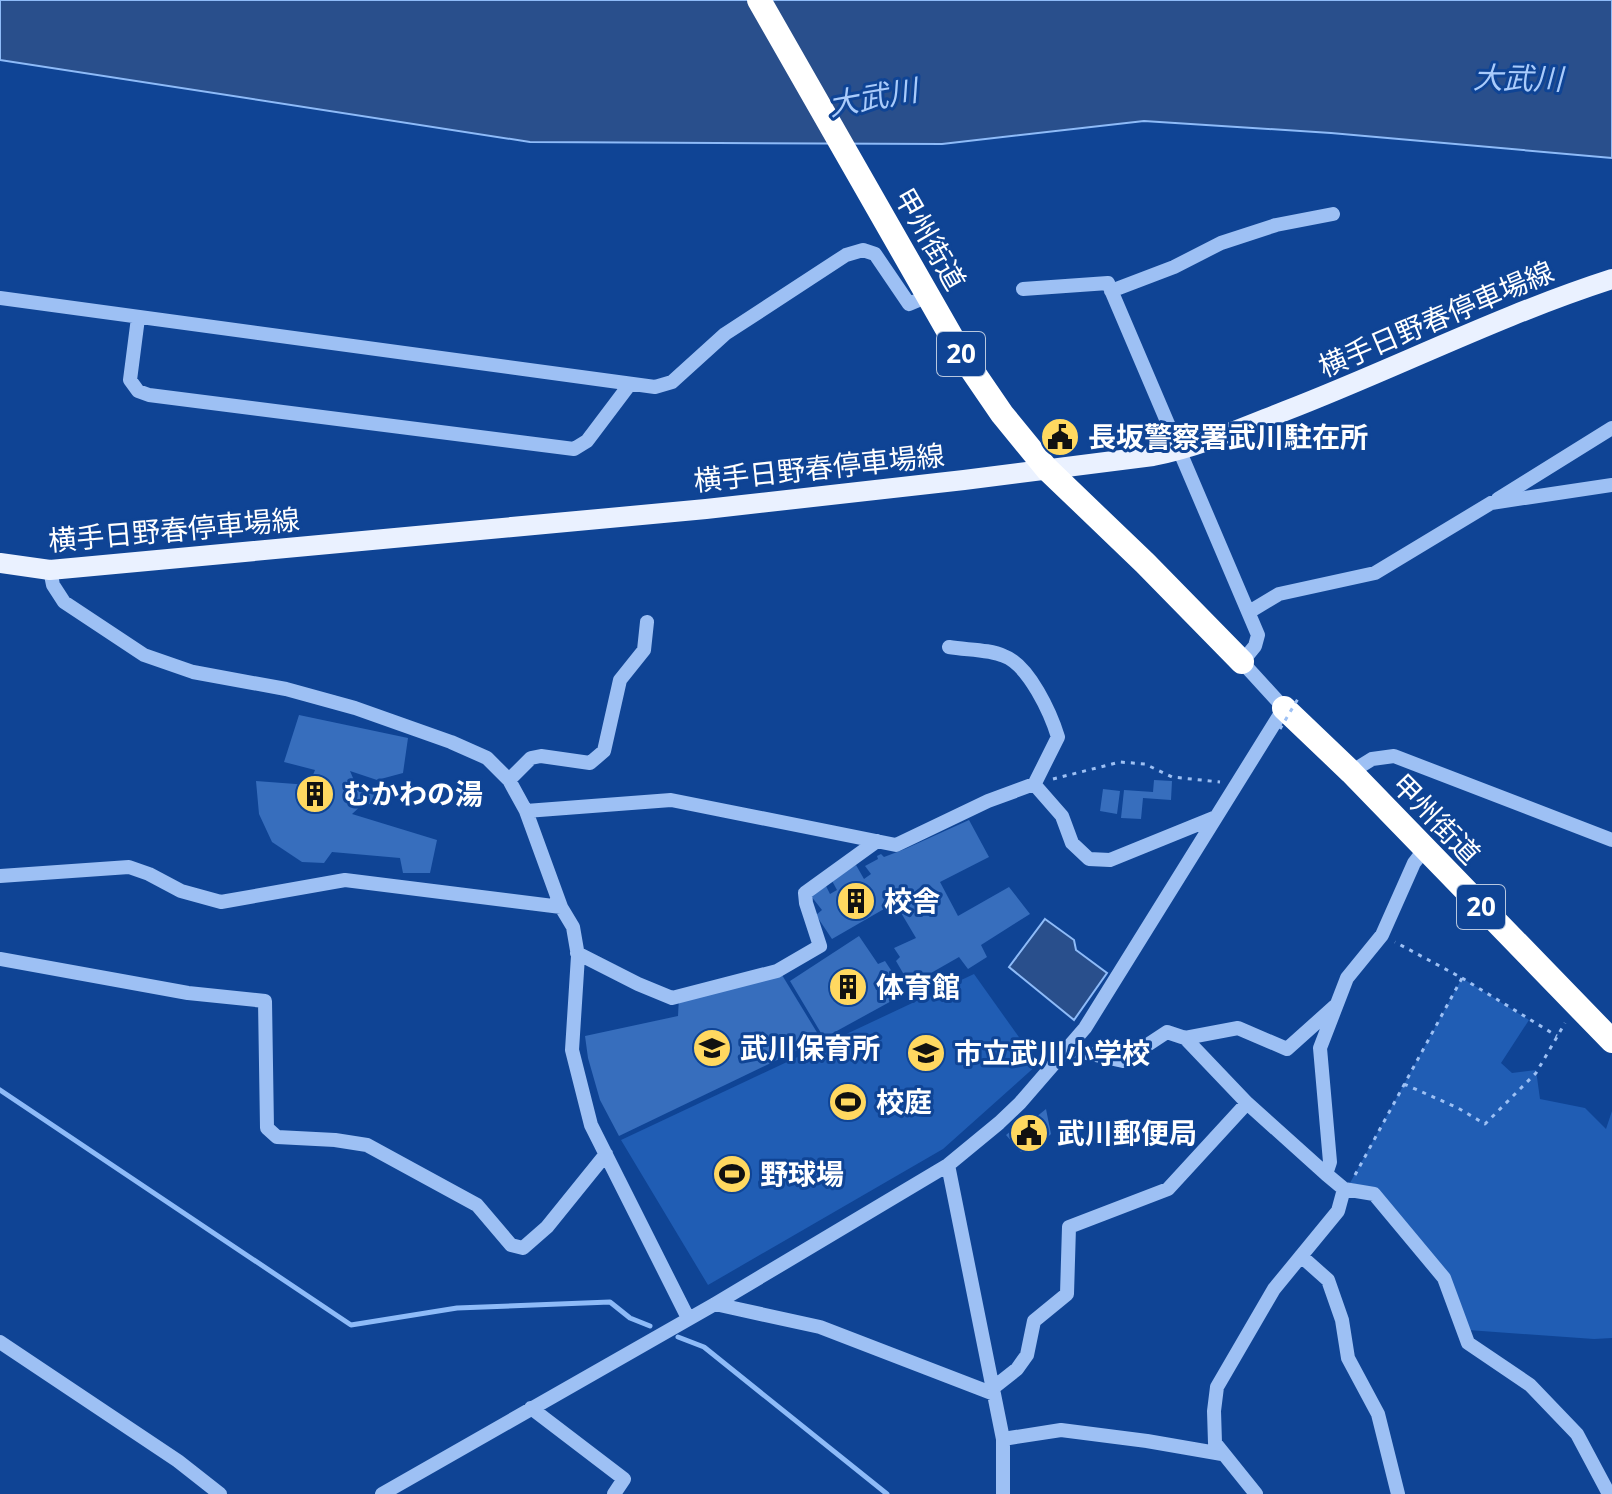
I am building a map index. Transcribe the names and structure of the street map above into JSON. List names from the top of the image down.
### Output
{
  "streets": {
    "highway": ["甲州街道", "20"],
    "main road": ["横手日野春停車場線"]
  },
  "crossings": [
    ["甲州街道", "横手日野春停車場線"]
  ],
  "water": ["大武川"],
  "places": {
    "public building": ["長坂警察署武川駐在所", "武川郵便局"],
    "building": ["むかわの湯", "校舎", "体育館"],
    "school or university": ["武川保育所", "市立武川小学校"],
    "sports": ["校庭", "野球場"]
  }
}
